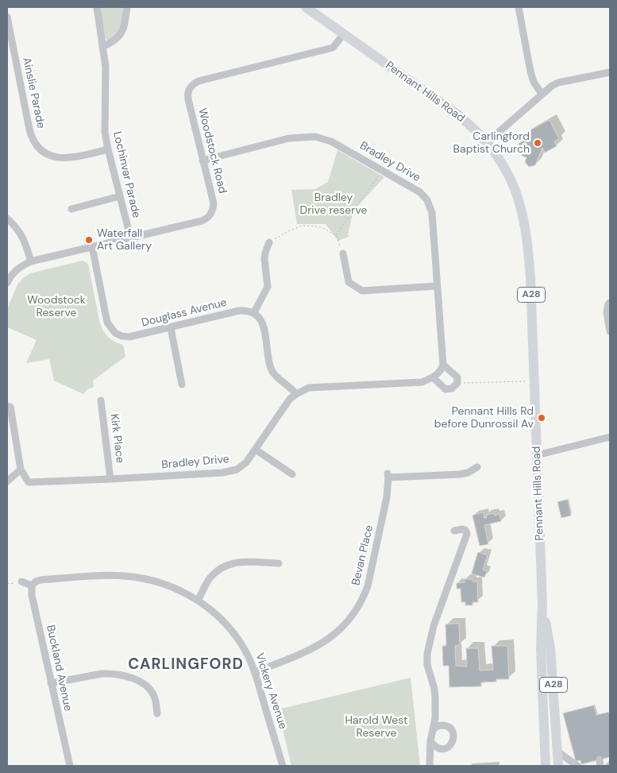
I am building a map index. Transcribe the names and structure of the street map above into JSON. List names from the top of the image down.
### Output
{
  "streets": {
    "highway": ["Pennant Hills Road", "A28"],
    "street": [
      "Ainslie Parade",
      "Woodstock Road",
      "Bradley Drive",
      "Lochinvar Parade",
      "Douglass Avenue",
      "Kirk Place",
      "Bevan Place",
      "Buckland Avenue",
      "Vickery Avenue"
    ]
  },
  "crossings": [
    ["Pennant Hills Road", "Woodstock Road"],
    ["Ainslie Parade", "Lochinvar Parade"],
    ["Woodstock Road", "Bradley Drive"],
    ["Woodstock Road", "Lochinvar Parade"],
    ["Woodstock Road", "Douglass Avenue"],
    ["Bradley Drive", "Kirk Place"],
    ["Bevan Place", "Vickery Avenue"],
    ["Buckland Avenue", "Vickery Avenue"]
  ],
  "districts": ["CARLINGFORD"],
  "parks": ["Bradley Drive reserve", "Woodstock Reserve", "Harold West Reserve"],
  "places": ["Carlingford Baptist Church", "Waterfall Art Gallery", "Pennant Hills Rd before Dunrossil Av"]
}
